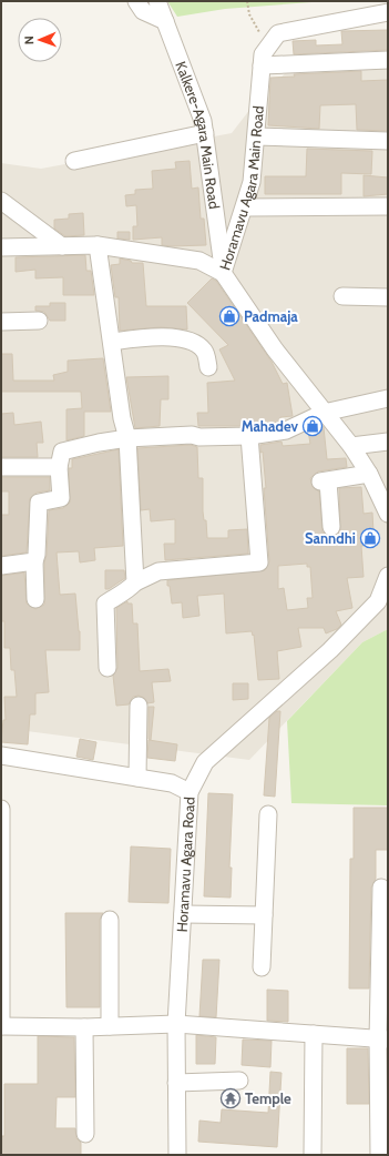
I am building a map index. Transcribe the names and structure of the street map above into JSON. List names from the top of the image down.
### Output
{
  "streets": {
    "street": ["Kalkere-Agara Main Road", "Horamavu Agara Main Road", "Horamavu Agara Road"]
  },
  "crossings": [
    ["Kalkere-Agara Main Road", "Horamavu Agara Main Road"]
  ],
  "places": {
    "shop": ["Padmaja", "Mahadev", "Sanndhi"],
    "temple": ["Temple"]
  },
  "north": "left"
}
